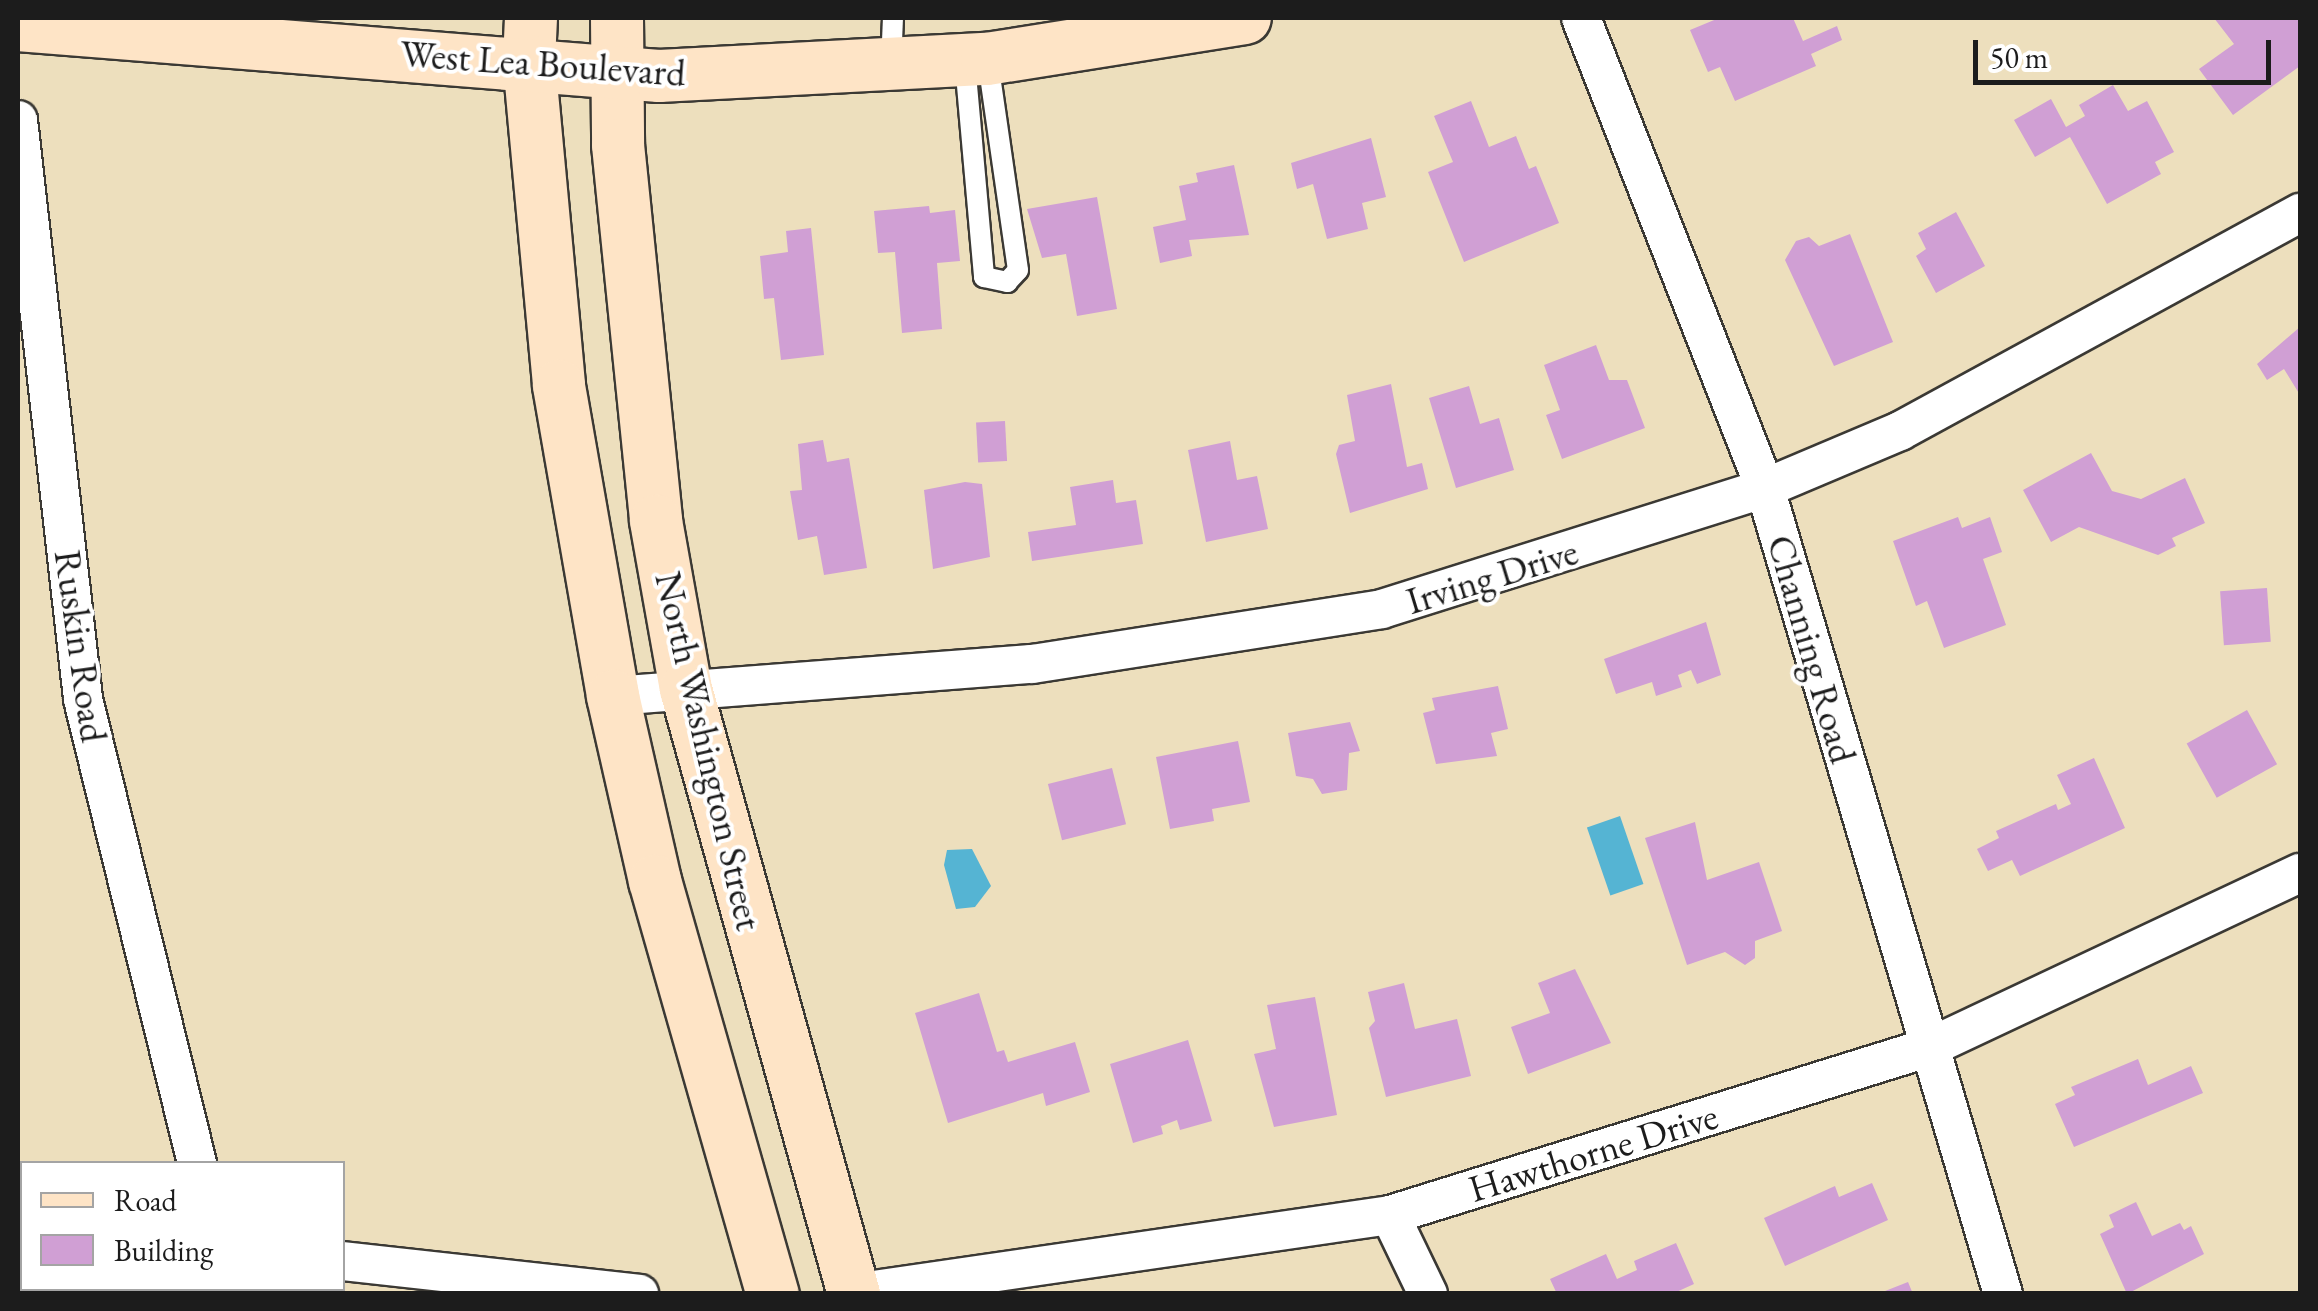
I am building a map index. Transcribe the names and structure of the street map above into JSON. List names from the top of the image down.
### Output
{
  "streets": {
    "main road": ["West Lea Boulevard", "North Washington Street"],
    "street": [
      "Irving Drive",
      "Ruskin Road",
      "Channing Road",
      "Hawthorne Drive"
    ]
  },
  "crossings": [
    ["West Lea Boulevard", "North Washington Street"],
    ["Irving Drive", "Channing Road"],
    ["Irving Drive", "North Washington Street"],
    ["Channing Road", "Hawthorne Drive"],
    ["North Washington Street", "Hawthorne Drive"]
  ],
  "legend": ["Road", "Building"],
  "scale_bar": "50 m"
}
